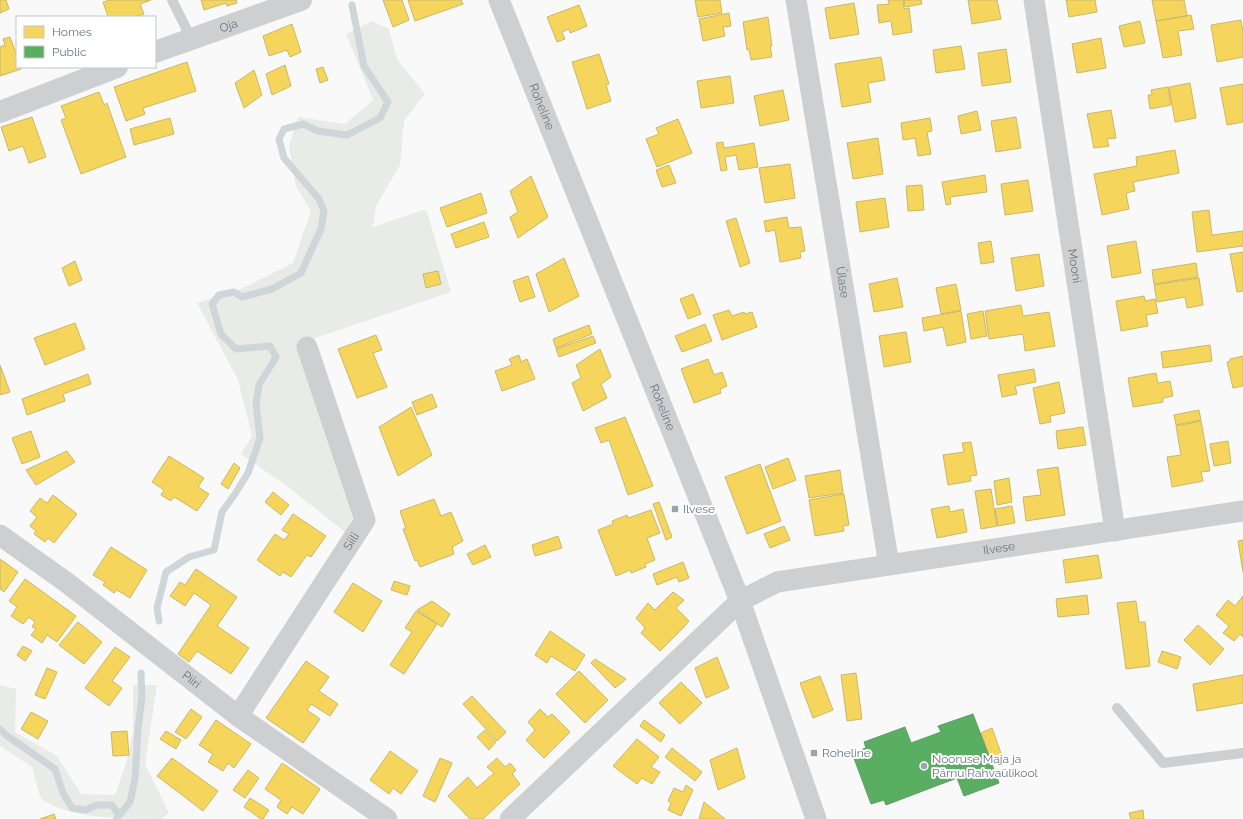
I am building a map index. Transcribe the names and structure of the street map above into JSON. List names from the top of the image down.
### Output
{
  "streets": {
    "street": [
      "Oja",
      "Roheline",
      "Mooni",
      "Ülase",
      "Siili",
      "Ilvese",
      "Piiri"
    ]
  },
  "crossings": [
    ["Roheline", "Ilvese"],
    ["Mooni", "Ilvese"],
    ["Ülase", "Ilvese"],
    ["Siili", "Piiri"]
  ],
  "places": {
    "transit": ["Ilvese", "Roheline"],
    "other": ["Nooruse Maja ja Pärnu Rahvaülikool"]
  },
  "legend": ["Homes", "Public"]
}
